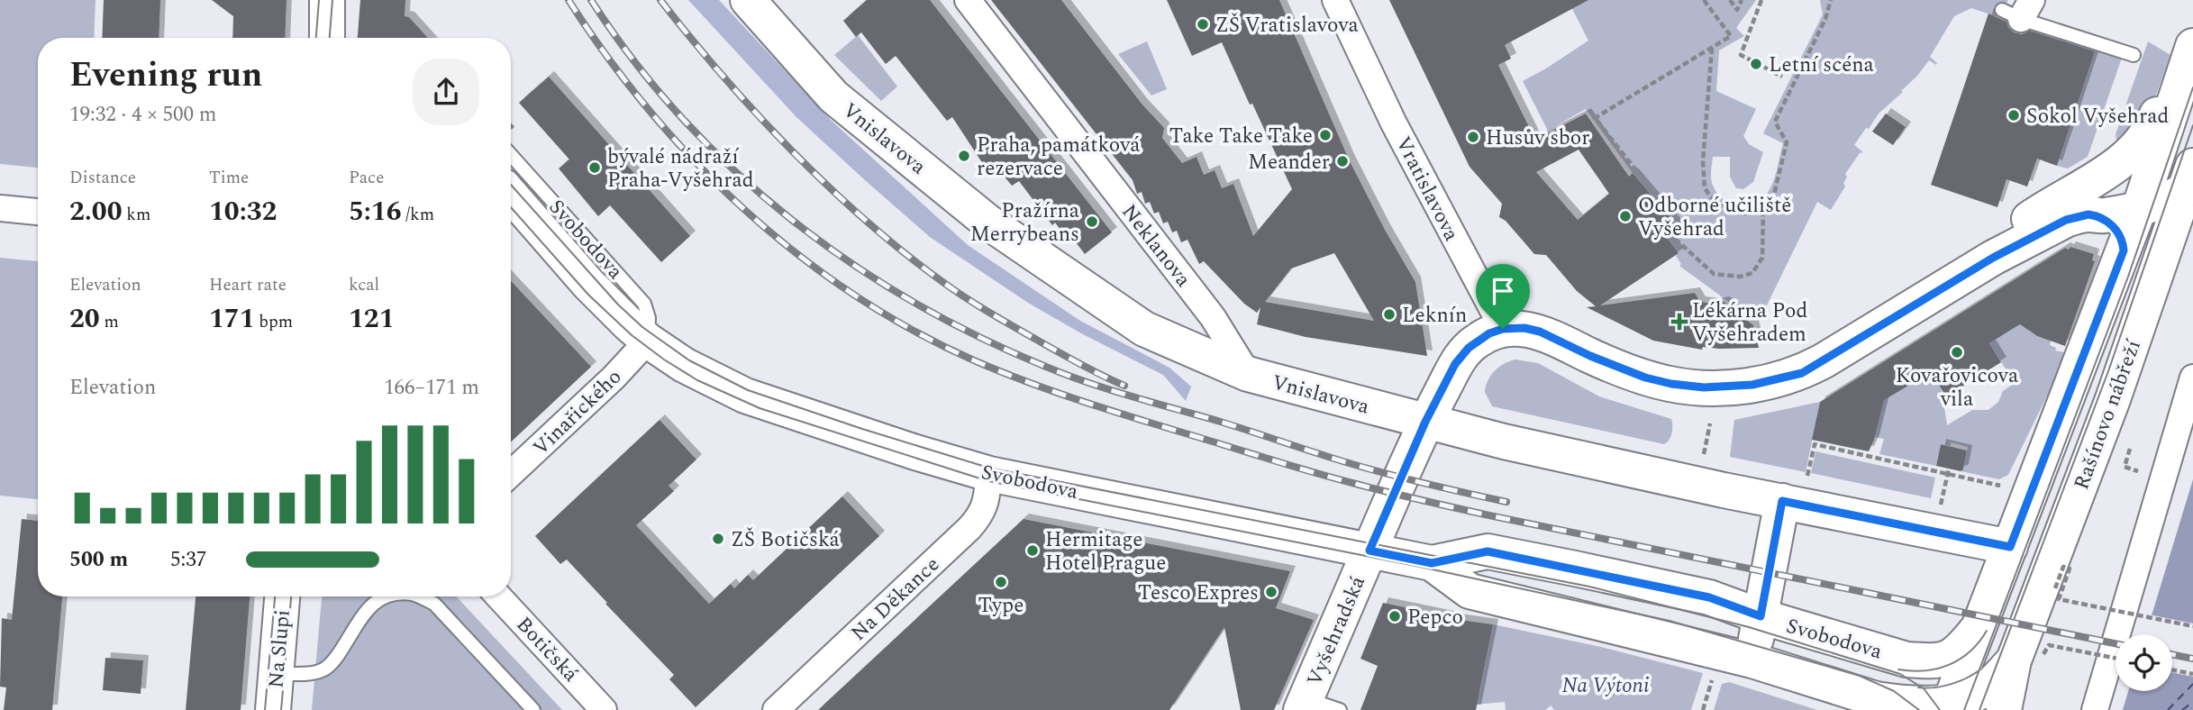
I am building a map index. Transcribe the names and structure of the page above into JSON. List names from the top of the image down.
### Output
{
  "streets": {
    "main road": [
      "Vnislavova",
      "Svobodova",
      "Rašínovo nábřeží",
      "Vyšehradská",
      "Na Slupi"
    ],
    "street": [
      "Vratislavova",
      "Neklanova",
      "Vinařického",
      "Na Děkance",
      "Botičská"
    ]
  },
  "crossings": [
    ["Vnislavova", "Neklanova"],
    ["Vnislavova", "Rašínovo nábřeží"],
    ["Vnislavova", "Vyšehradská"],
    ["Svobodova", "Vinařického"],
    ["Svobodova", "Rašínovo nábřeží"],
    ["Svobodova", "Na Děkance"],
    ["Svobodova", "Vyšehradská"]
  ],
  "parks": ["Na Výtoni"],
  "places": {
    "other": [
      "ZŠ Vratislavova",
      "Letní scéna",
      "Sokol Vyšehrad",
      "Take Take Take",
      "Husův sbor",
      "Praha, památková rezervace",
      "Meander",
      "bývalé nádraží Praha-Vyšehrad",
      "Odborné učiliště Vyšehrad",
      "Pražírna Merrybeans",
      "Leknín",
      "Kovařovicova vila",
      "ZŠ Botičská",
      "Hermitage Hotel Prague",
      "Type",
      "Tesco Expres",
      "Pepco"
    ],
    "health": ["Lékárna Pod Vyšehradem"]
  },
  "page": {
    "heading": ["Evening run", "19:32 · 4 × 500 m"],
    "stats": [
      ["Distance", "2.00 km"],
      ["Time", "10:32"],
      ["Pace", "5:16 /km"],
      ["Elevation", "20 m"],
      ["Heart rate", "171 bpm"],
      ["kcal", "121"]
    ],
    "chart": ["Elevation", "166–171 m"],
    "list": [
      {
        "name": "500 m",
        "note": "5:37"
      }
    ]
  }
}
